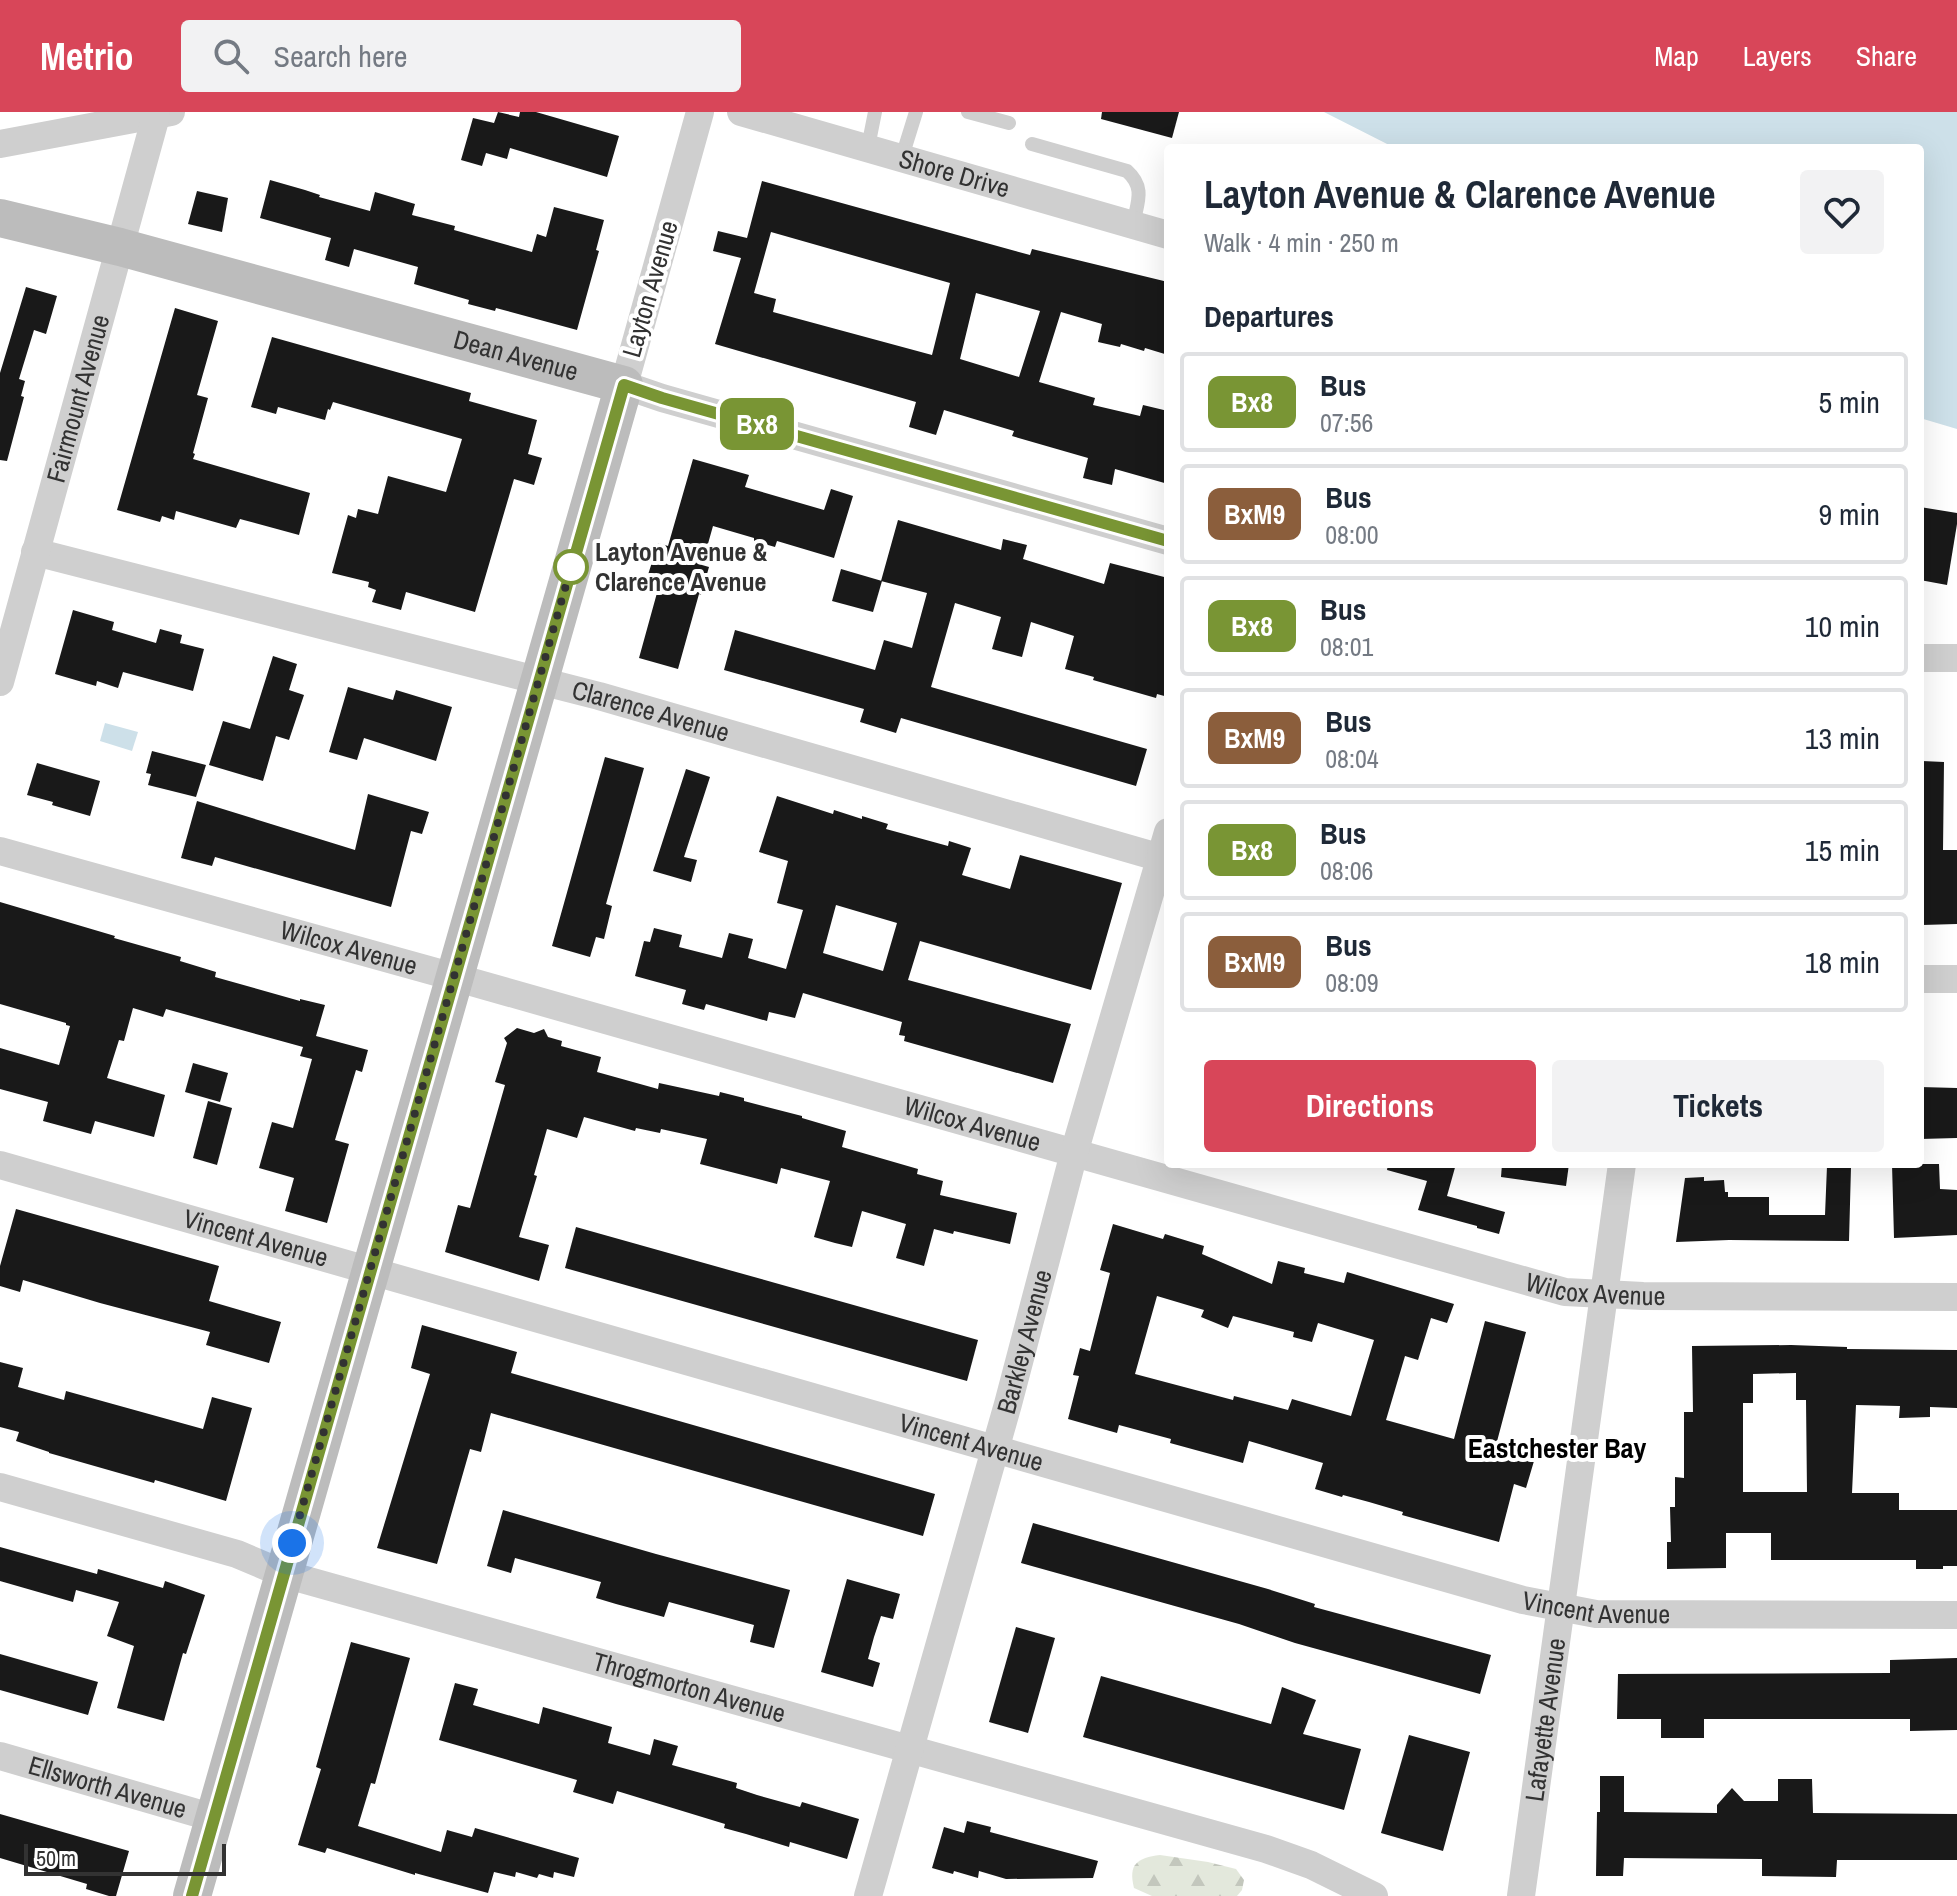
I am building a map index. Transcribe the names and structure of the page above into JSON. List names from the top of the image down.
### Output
{
  "streets": {
    "street": [
      "Shore Drive",
      "Layton Avenue",
      "Dean Avenue",
      "Fairmount Avenue",
      "Clarence Avenue",
      "Wilcox Avenue",
      "Vincent Avenue",
      "Barkley Avenue",
      "Throgmorton Avenue",
      "Lafayette Avenue",
      "Ellsworth Avenue"
    ]
  },
  "crossings": [
    ["Layton Avenue", "Dean Avenue"],
    ["Layton Avenue", "Clarence Avenue"],
    ["Layton Avenue", "Wilcox Avenue"],
    ["Layton Avenue", "Vincent Avenue"],
    ["Layton Avenue", "Throgmorton Avenue"],
    ["Layton Avenue", "Ellsworth Avenue"],
    ["Dean Avenue", "Fairmount Avenue"],
    ["Fairmount Avenue", "Clarence Avenue"],
    ["Wilcox Avenue", "Barkley Avenue"],
    ["Wilcox Avenue", "Lafayette Avenue"],
    ["Vincent Avenue", "Barkley Avenue"],
    ["Vincent Avenue", "Lafayette Avenue"],
    ["Barkley Avenue", "Throgmorton Avenue"]
  ],
  "districts": ["Eastchester Bay"],
  "places": ["Layton Avenue & Clarence Avenue"],
  "lines": ["bus line Bx8"],
  "scale_bar": "50 m",
  "page": {
    "header": "Metrio",
    "search": "Search here",
    "nav": ["Map", "Layers", "Share"],
    "on_map": "Bx8",
    "heading": [
      ["Layton Avenue & Clarence Avenue", "Walk · 4 min · 250 m"],
      "Departures"
    ],
    "list": [
      {
        "mark": "Bx8",
        "name": "Bus",
        "note": "07:56",
        "value": "5 min"
      },
      {
        "mark": "BxM9",
        "name": "Bus",
        "note": "08:00",
        "value": "9 min"
      },
      {
        "mark": "Bx8",
        "name": "Bus",
        "note": "08:01",
        "value": "10 min"
      },
      {
        "mark": "BxM9",
        "name": "Bus",
        "note": "08:04",
        "value": "13 min"
      },
      {
        "mark": "Bx8",
        "name": "Bus",
        "note": "08:06",
        "value": "15 min"
      },
      {
        "mark": "BxM9",
        "name": "Bus",
        "note": "08:09",
        "value": "18 min"
      }
    ],
    "buttons": ["Directions", "Tickets"],
    "scale": "50 m"
  }
}
